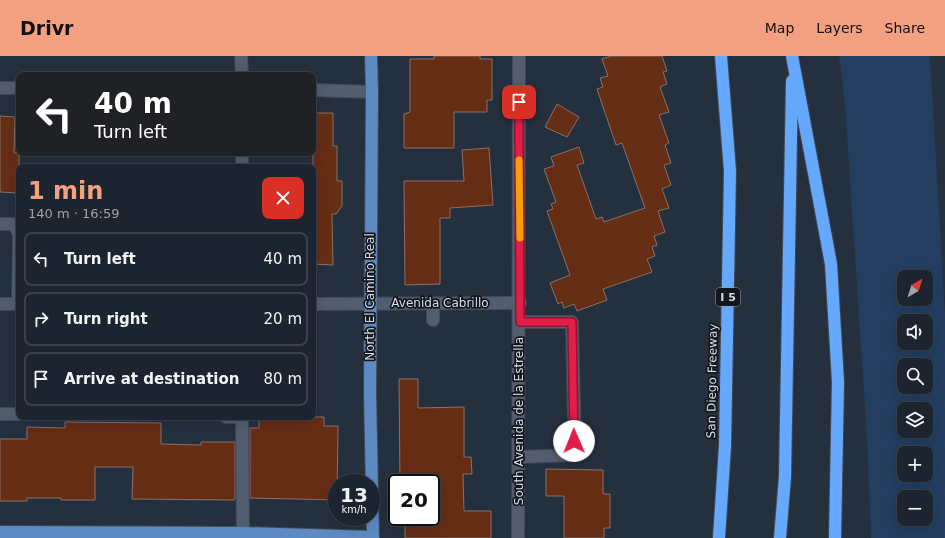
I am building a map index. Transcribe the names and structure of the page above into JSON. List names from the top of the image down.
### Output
{
  "streets": {
    "highway": ["I 5", "San Diego Freeway"],
    "main road": ["North El Camino Real"],
    "street": ["Avenida Cabrillo", "South Avenida de la Estrella"]
  },
  "crossings": [
    ["North El Camino Real", "Avenida Cabrillo"],
    ["Avenida Cabrillo", "South Avenida de la Estrella"]
  ],
  "north": "top right",
  "page": {
    "header": "Drivr",
    "nav": ["Map", "Layers", "Share"],
    "turn": ["40 m", "Turn left"],
    "heading": ["1 min", "140 m · 16:59"],
    "list": [
      {
        "name": "Turn left",
        "value": "40 m"
      },
      {
        "name": "Turn right",
        "value": "20 m"
      },
      {
        "name": "Arrive at destination",
        "value": "80 m"
      }
    ],
    "map_buttons": ["+", "−"],
    "speed": "13 km/h",
    "limit": "20"
  }
}
